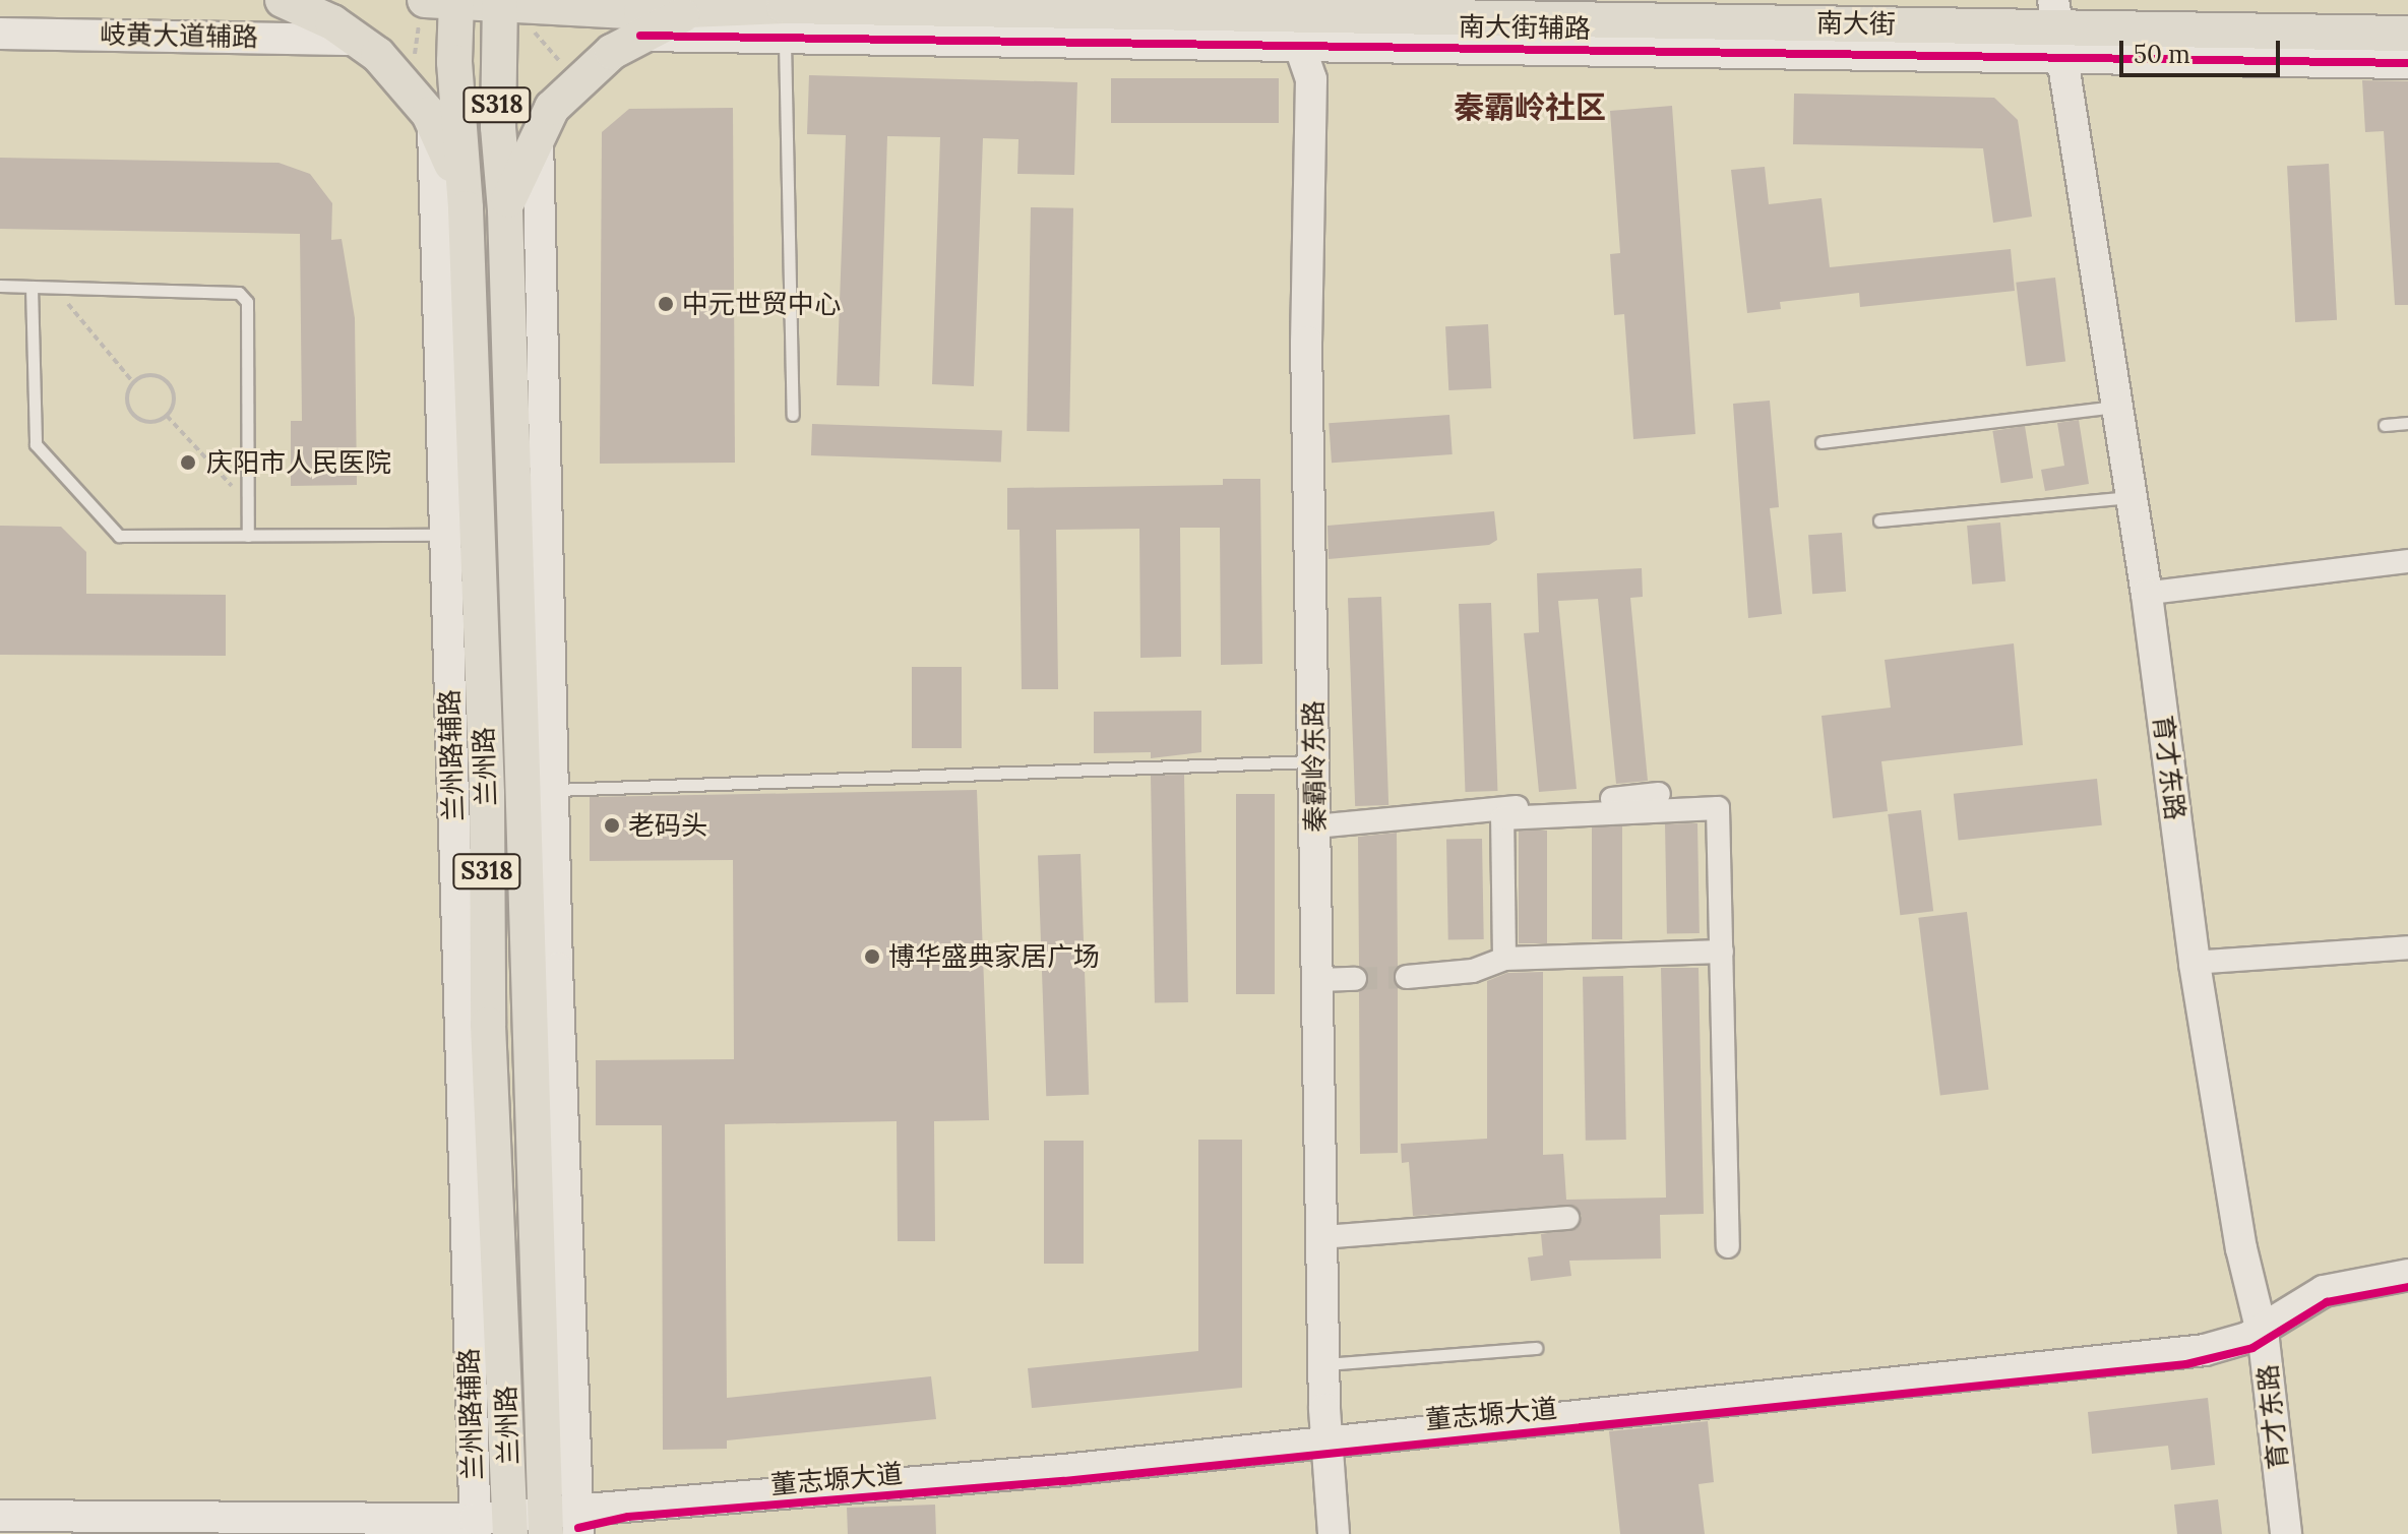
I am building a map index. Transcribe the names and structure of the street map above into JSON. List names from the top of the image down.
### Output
{
  "streets": {
    "main road": ["南大街", "S318", "兰州路"],
    "street": [
      "南大街辅路",
      "岐黄大道辅路",
      "兰州路辅路",
      "秦霸岭东路",
      "育才东路",
      "董志塬大道"
    ]
  },
  "crossings": [
    ["南大街", "南大街辅路"],
    ["南大街", "秦霸岭东路"],
    ["南大街", "育才东路"],
    ["南大街辅路", "秦霸岭东路"],
    ["南大街辅路", "育才东路"],
    ["兰州路辅路", "董志塬大道"],
    ["兰州路", "董志塬大道"],
    ["秦霸岭东路", "董志塬大道"],
    ["育才东路", "董志塬大道"]
  ],
  "districts": ["秦霸岭社区"],
  "places": [
    "中元世贸中心",
    "庆阳市人民医院",
    "老码头",
    "博华盛典家居广场"
  ],
  "scale_bar": "50 m"
}
